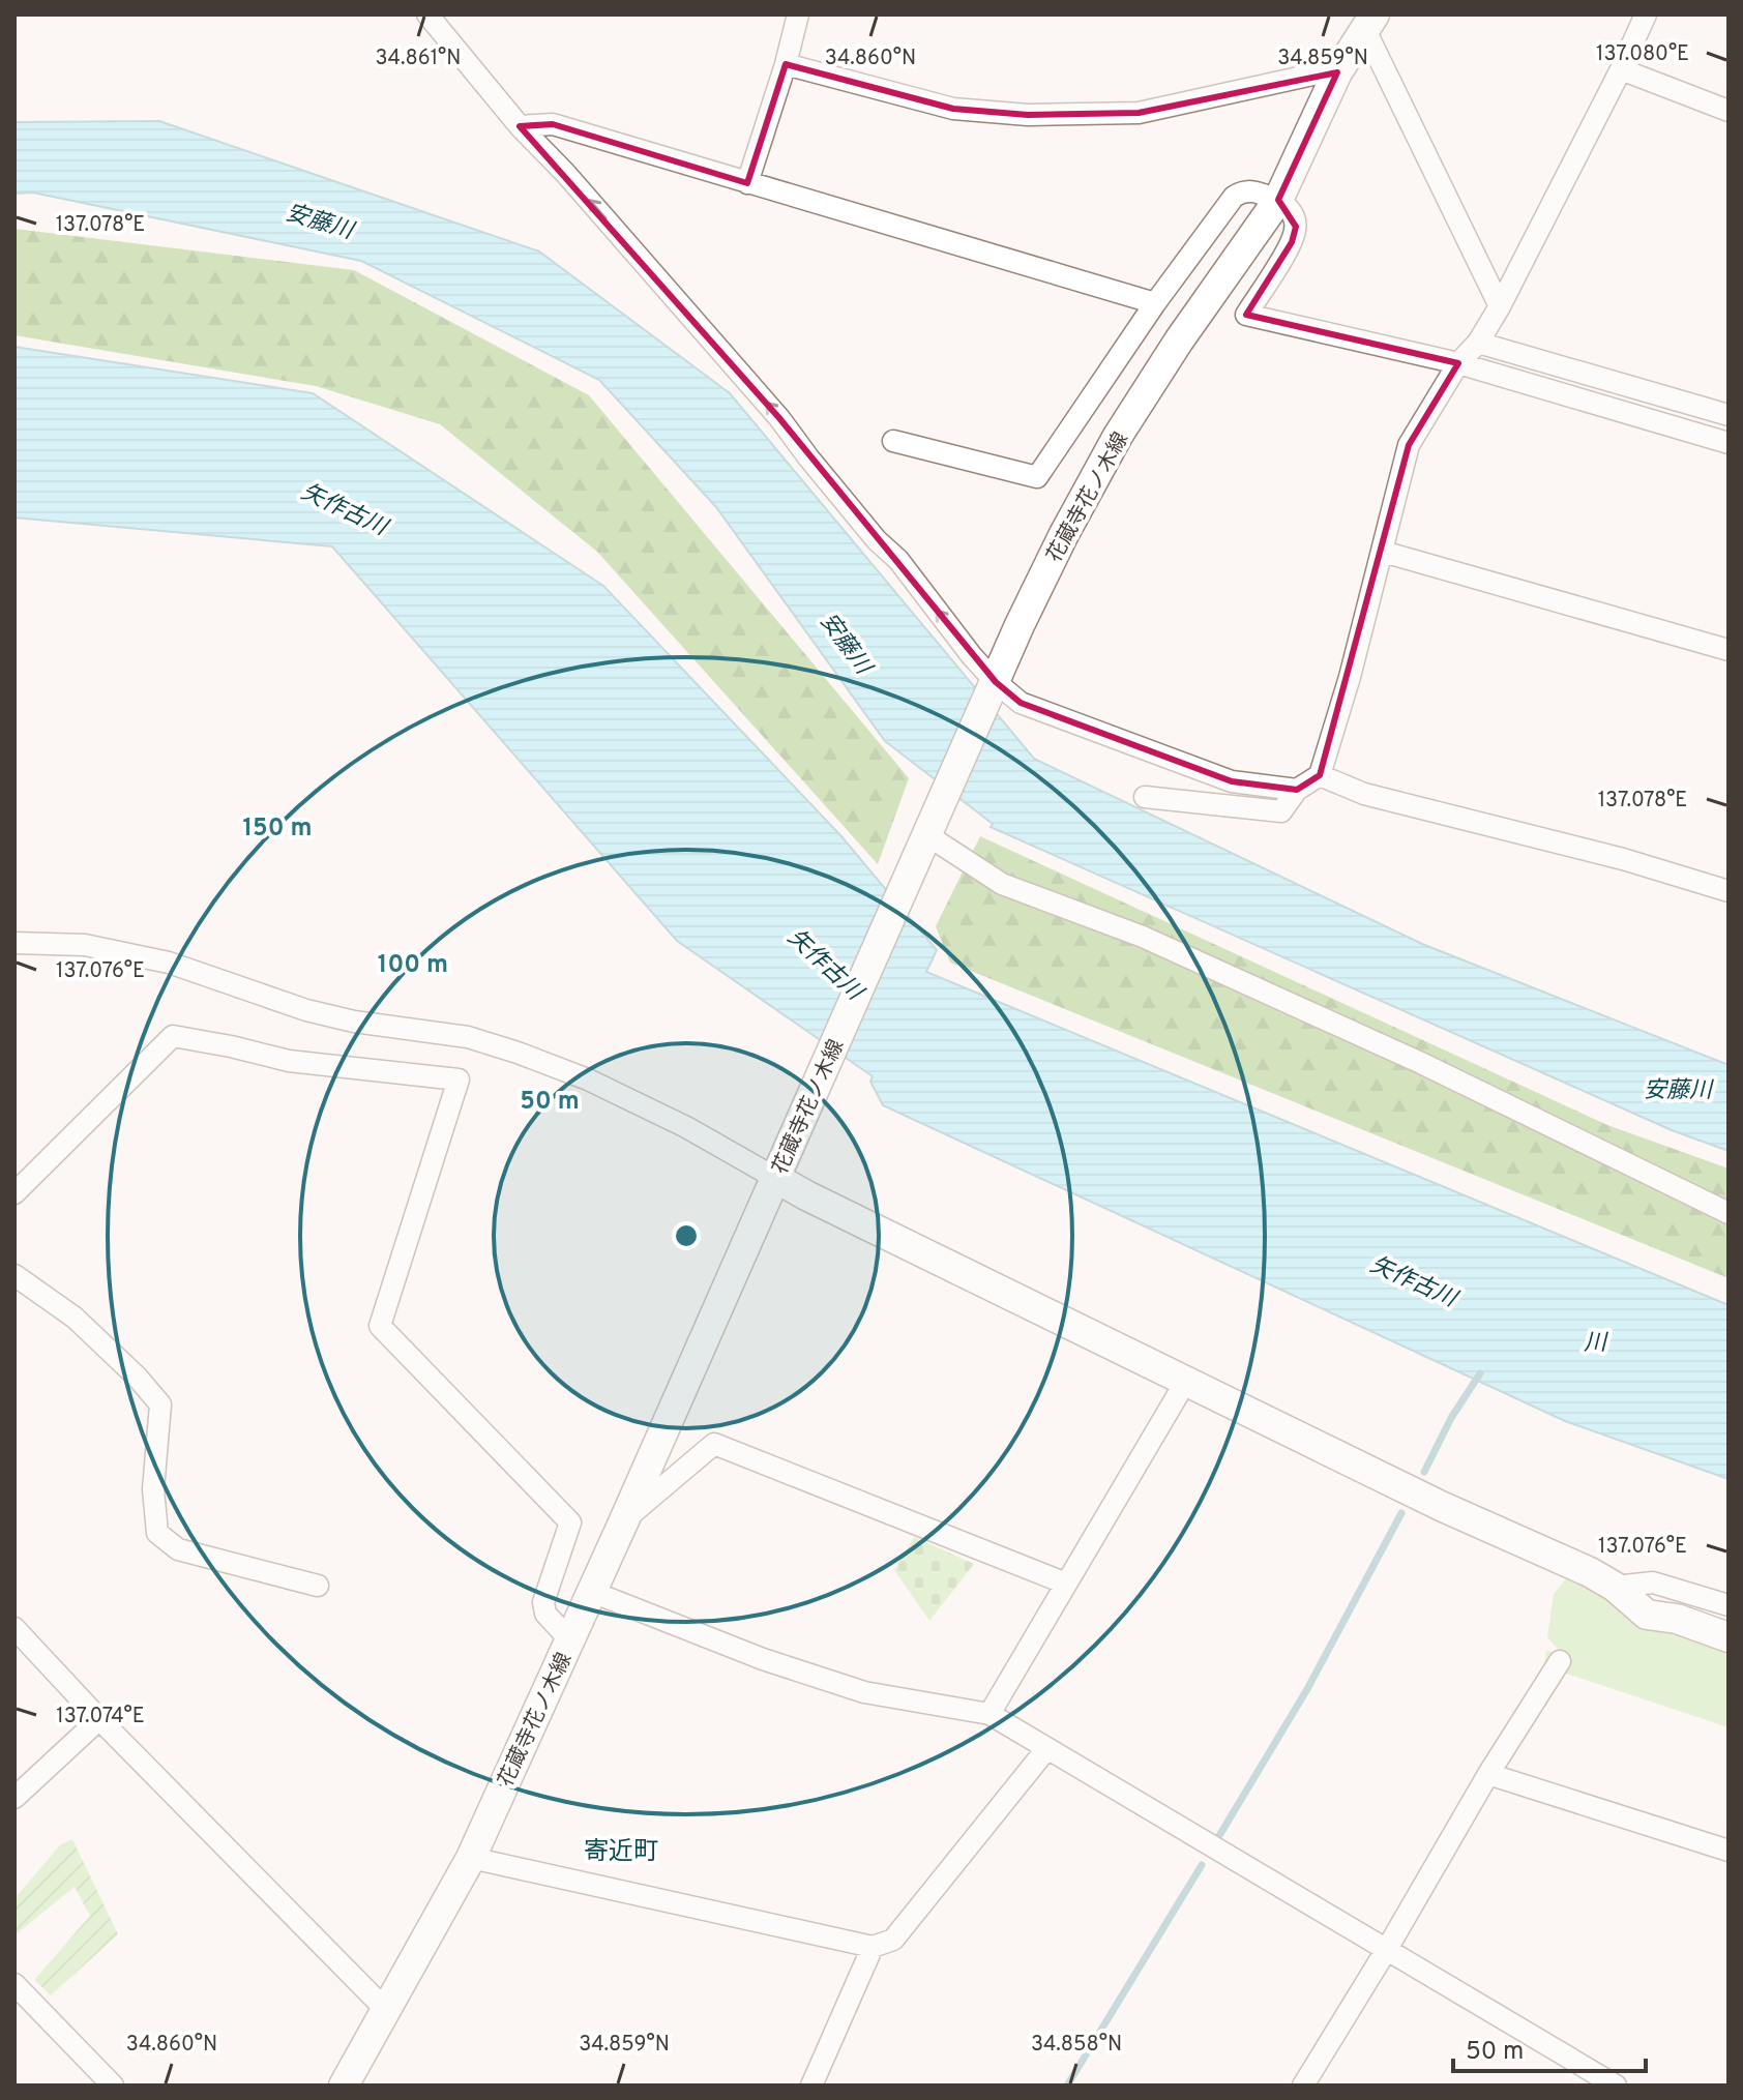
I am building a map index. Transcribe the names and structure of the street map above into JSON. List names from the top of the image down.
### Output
{
  "streets": {
    "main road": ["花蔵寺花ノ木線"]
  },
  "districts": ["寄近町"],
  "water": ["安藤川", "矢作古川", "川"],
  "scale_bar": "50 m",
  "coordinates": [
    "137.080°E",
    "34.861°N",
    "34.860°N",
    "34.859°N",
    "137.078°E",
    "137.076°E",
    "137.074°E",
    "34.858°N"
  ],
  "rings": ["150 m", "100 m", "50 m"]
}
